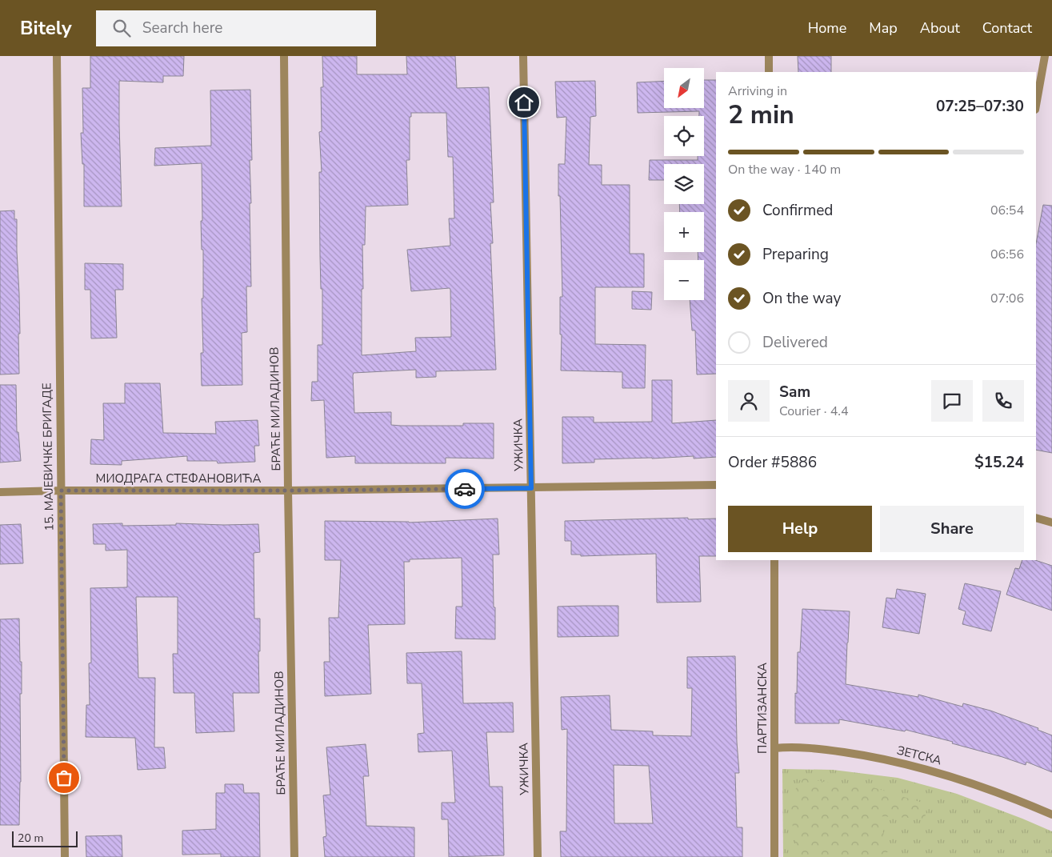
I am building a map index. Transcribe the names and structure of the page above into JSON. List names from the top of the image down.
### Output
{
  "streets": {
    "street": [
      "БРАЋЕ МИЛАДИНОВ",
      "УЖИЧКА",
      "15. МАЈЕВИЧКЕ БРИГАДЕ",
      "МИОДРАГА СТЕФАНОВИЋА",
      "ПАРТИЗАНСКА",
      "ЗЕТСКА"
    ]
  },
  "crossings": [
    ["БРАЋЕ МИЛАДИНОВ", "МИОДРАГА СТЕФАНОВИЋА"],
    ["УЖИЧКА", "МИОДРАГА СТЕФАНОВИЋА"],
    ["15. МАЈЕВИЧКЕ БРИГАДЕ", "МИОДРАГА СТЕФАНОВИЋА"],
    ["ПАРТИЗАНСКА", "ЗЕТСКА"]
  ],
  "scale_bar": "20 m",
  "north": "bottom left",
  "page": {
    "header": "Bitely",
    "search": "Search here",
    "nav": [
      "Home",
      "Map",
      "About",
      "Contact"
    ],
    "map_buttons": ["+", "−"],
    "heading": ["2 min", "Arriving in", "07:25–07:30"],
    "panel": [
      "Sam",
      "Courier · 4.4",
      "Order #5886",
      "$15.24"
    ],
    "bar": "On the way · 140 m",
    "list": [
      ["Confirmed", "06:54"],
      ["Preparing", "06:56"],
      ["On the way", "07:06"],
      "Delivered"
    ],
    "buttons": ["Help", "Share"],
    "scale": "20 m"
  }
}
